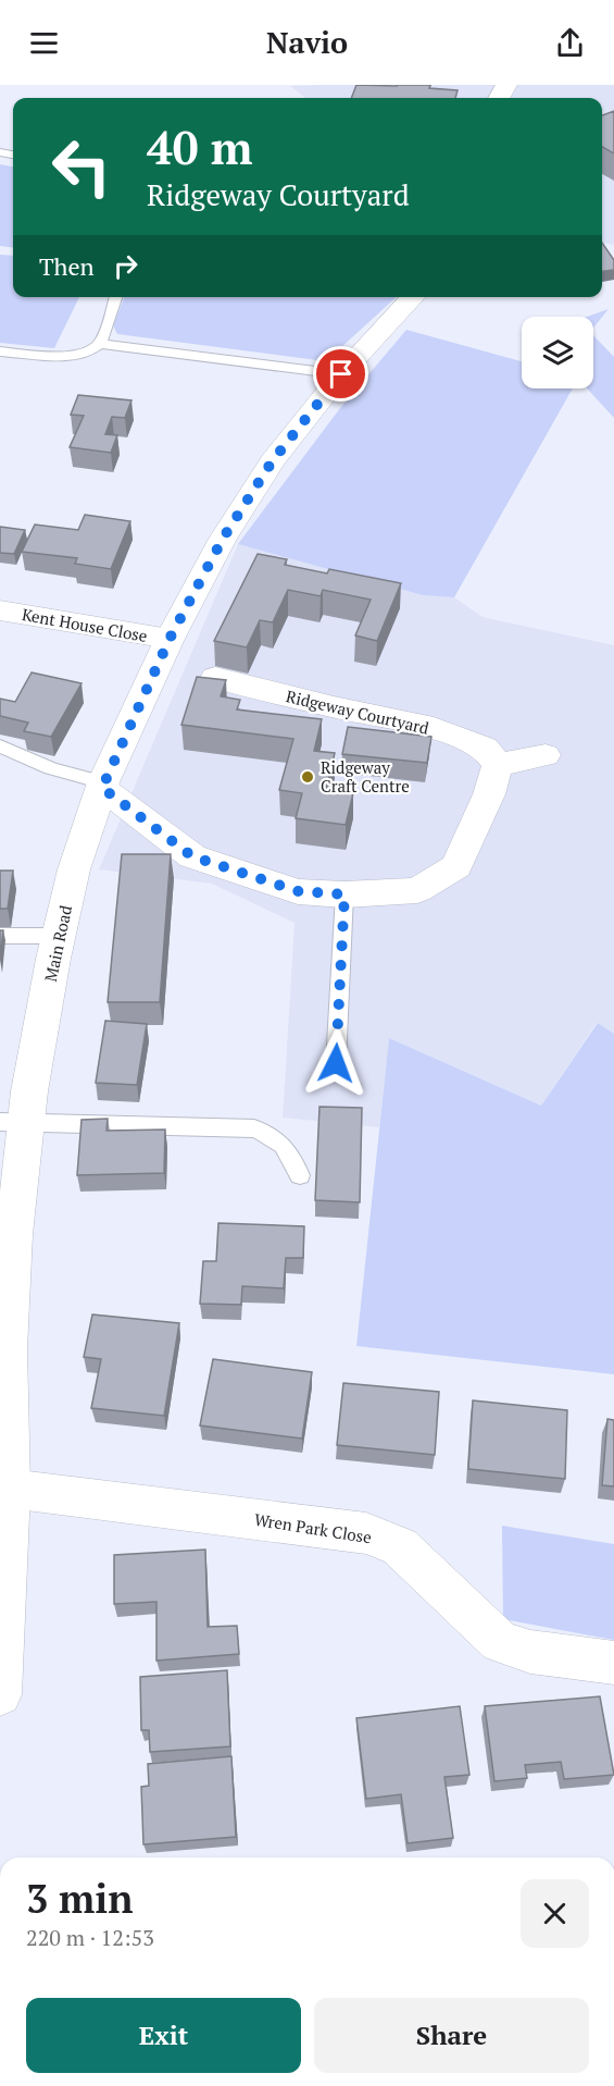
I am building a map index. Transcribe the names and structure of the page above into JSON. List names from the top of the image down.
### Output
{
  "streets": {
    "street": [
      "Kent House Close",
      "Ridgeway Courtyard",
      "Main Road",
      "Wren Park Close"
    ]
  },
  "crossings": [
    ["Kent House Close", "Main Road"],
    ["Main Road", "Wren Park Close"]
  ],
  "places": ["Ridgeway Craft Centre"],
  "page": {
    "header": "Navio",
    "turn": ["40 m", "Ridgeway Courtyard"],
    "then": "Then",
    "heading": ["3 min", "220 m · 12:53"],
    "buttons": ["Exit", "Share"]
  }
}
